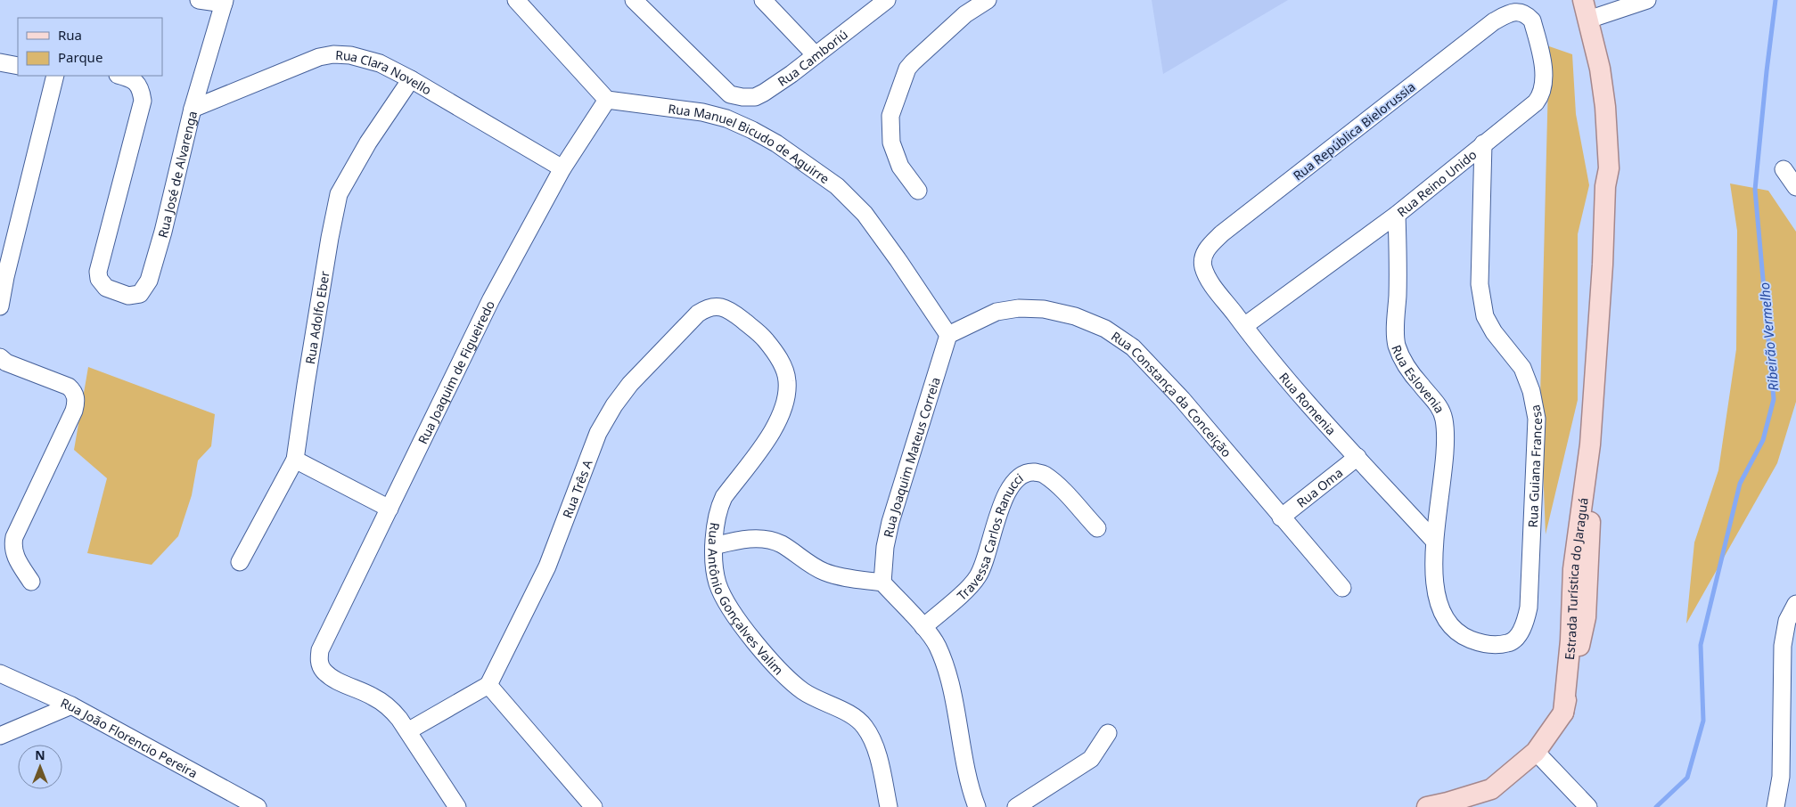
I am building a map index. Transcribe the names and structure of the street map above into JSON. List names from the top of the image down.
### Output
{
  "streets": {
    "main road": ["Estrada Turística do Jaraguá"],
    "street": [
      "Rua Camboriú",
      "Rua Clara Novello",
      "Rua República Bielorussia",
      "Rua Manuel Bicudo de Aguirre",
      "Rua José de Alvarenga",
      "Rua Reino Unido",
      "Rua Adolfo Eber",
      "Rua Joaquim de Figueiredo",
      "Rua Eslovenia",
      "Rua Constança da Conceição",
      "Rua Romenia",
      "Rua Joaquim Mateus Correia",
      "Rua Guiana Francesa",
      "Rua Oma",
      "Rua Três A",
      "Travessa Carlos Ranucci",
      "Rua Antônio Gonçalves Valim",
      "Rua João Florencio Pereira"
    ]
  },
  "crossings": [
    ["Rua Clara Novello", "Rua José de Alvarenga"],
    ["Rua Clara Novello", "Rua Adolfo Eber"],
    ["Rua Clara Novello", "Rua Joaquim de Figueiredo"],
    ["Rua República Bielorussia", "Rua Reino Unido"],
    ["Rua República Bielorussia", "Rua Romenia"],
    ["Rua Manuel Bicudo de Aguirre", "Rua Joaquim de Figueiredo"],
    ["Rua Manuel Bicudo de Aguirre", "Rua Constança da Conceição"],
    ["Rua Manuel Bicudo de Aguirre", "Rua Joaquim Mateus Correia"],
    ["Rua Reino Unido", "Rua Eslovenia"],
    ["Rua Reino Unido", "Rua Romenia"],
    ["Rua Reino Unido", "Rua Guiana Francesa"],
    ["Rua Eslovenia", "Rua Romenia"],
    ["Rua Eslovenia", "Rua Guiana Francesa"],
    ["Rua Constança da Conceição", "Rua Joaquim Mateus Correia"],
    ["Rua Constança da Conceição", "Rua Oma"],
    ["Rua Romenia", "Rua Guiana Francesa"],
    ["Rua Romenia", "Rua Oma"],
    ["Rua Três A", "Rua Antônio Gonçalves Valim"]
  ],
  "water": ["Ribeirão Vermelho"],
  "legend": ["Rua", "Parque"],
  "north": "top"
}
